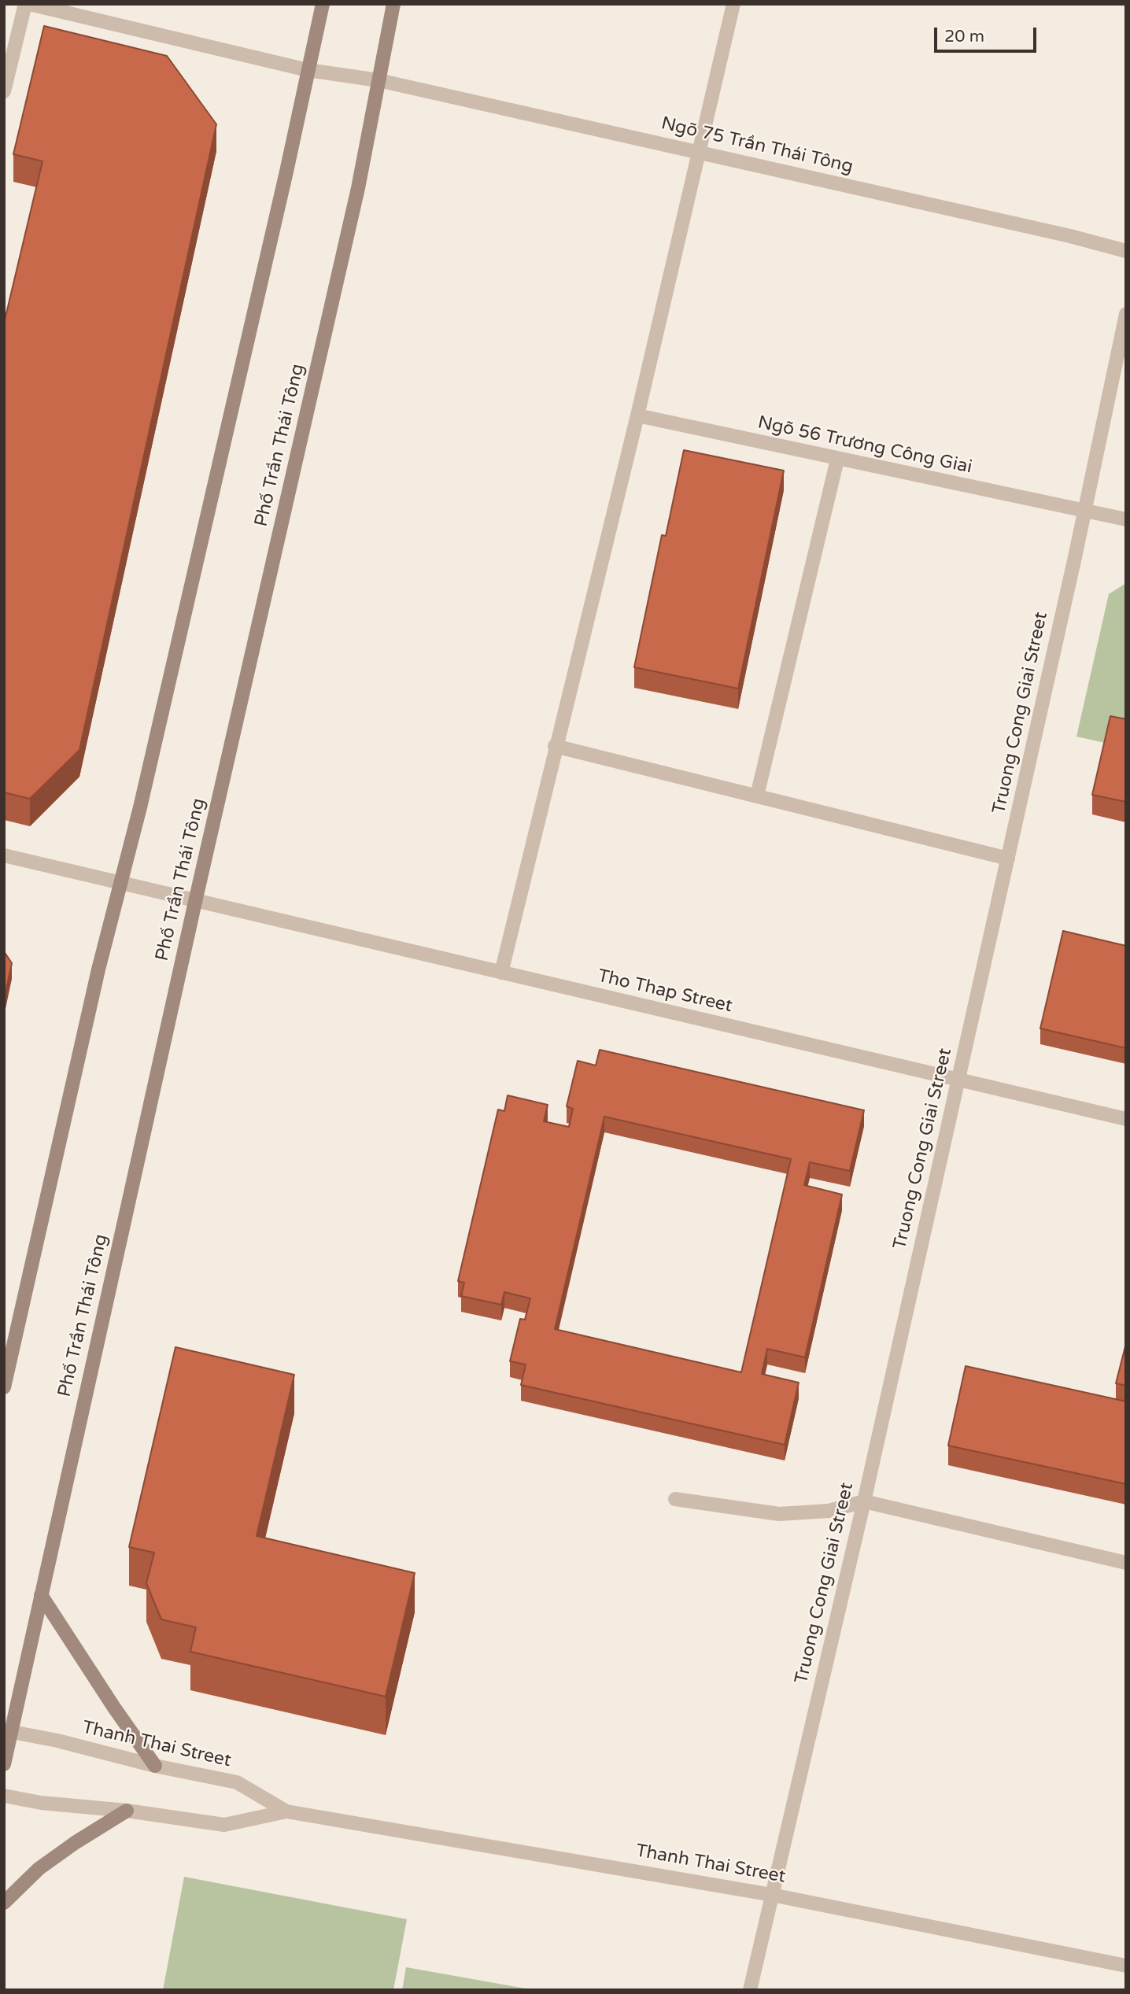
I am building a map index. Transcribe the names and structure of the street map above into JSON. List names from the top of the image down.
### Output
{
  "streets": {
    "main road": ["Phố Trần Thái Tông"],
    "street": [
      "Ngõ 75 Trần Thái Tông",
      "Ngõ 56 Trương Công Giai",
      "Truong Cong Giai Street",
      "Tho Thap Street",
      "Thanh Thai Street"
    ]
  },
  "crossings": [
    ["Ngõ 75 Trần Thái Tông", "Phố Trần Thái Tông"],
    ["Phố Trần Thái Tông", "Tho Thap Street"],
    ["Phố Trần Thái Tông", "Thanh Thai Street"],
    ["Ngõ 56 Trương Công Giai", "Truong Cong Giai Street"],
    ["Truong Cong Giai Street", "Tho Thap Street"],
    ["Truong Cong Giai Street", "Thanh Thai Street"]
  ],
  "scale_bar": "20 m"
}
